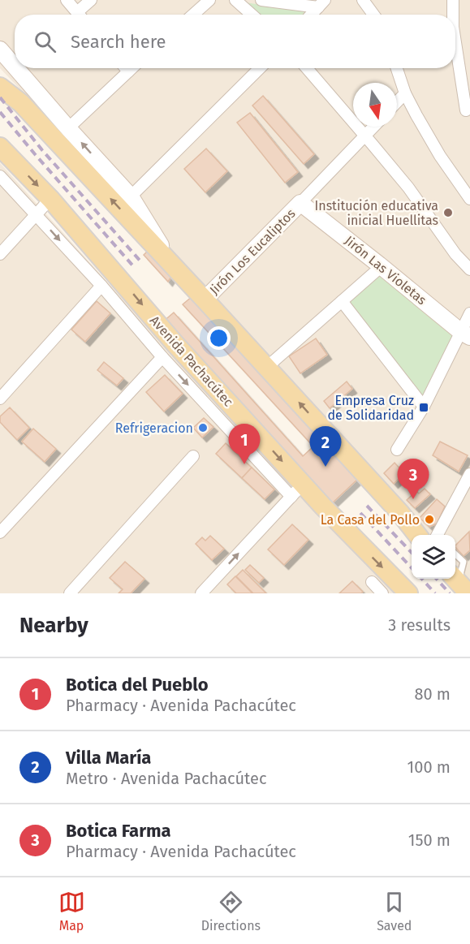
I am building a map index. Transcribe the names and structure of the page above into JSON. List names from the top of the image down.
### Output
{
  "streets": {
    "main road": ["Avenida Pachacútec"],
    "street": ["Jirón Los Eucaliptos", "Jirón Las Violetas"]
  },
  "crossings": [
    ["Jirón Los Eucaliptos", "Jirón Las Violetas"]
  ],
  "places": {
    "other": ["Institución educativa inicial Huellitas", "Refrigeracion", "La Casa del Pollo"],
    "transit": ["Empresa Cruz de Solidaridad"]
  },
  "north": "bottom",
  "page": {
    "search": "Search here",
    "pins": ["1", "2", "3"],
    "heading": ["Nearby", "3 results"],
    "list": [
      {
        "mark": "1",
        "name": "Botica del Pueblo",
        "note": "Pharmacy · Avenida Pachacútec",
        "value": "80 m"
      },
      {
        "mark": "2",
        "name": "Villa María",
        "note": "Metro · Avenida Pachacútec",
        "value": "100 m"
      },
      {
        "mark": "3",
        "name": "Botica Farma",
        "note": "Pharmacy · Avenida Pachacútec",
        "value": "150 m"
      }
    ],
    "nav": ["Map", "Directions", "Saved"]
  }
}
